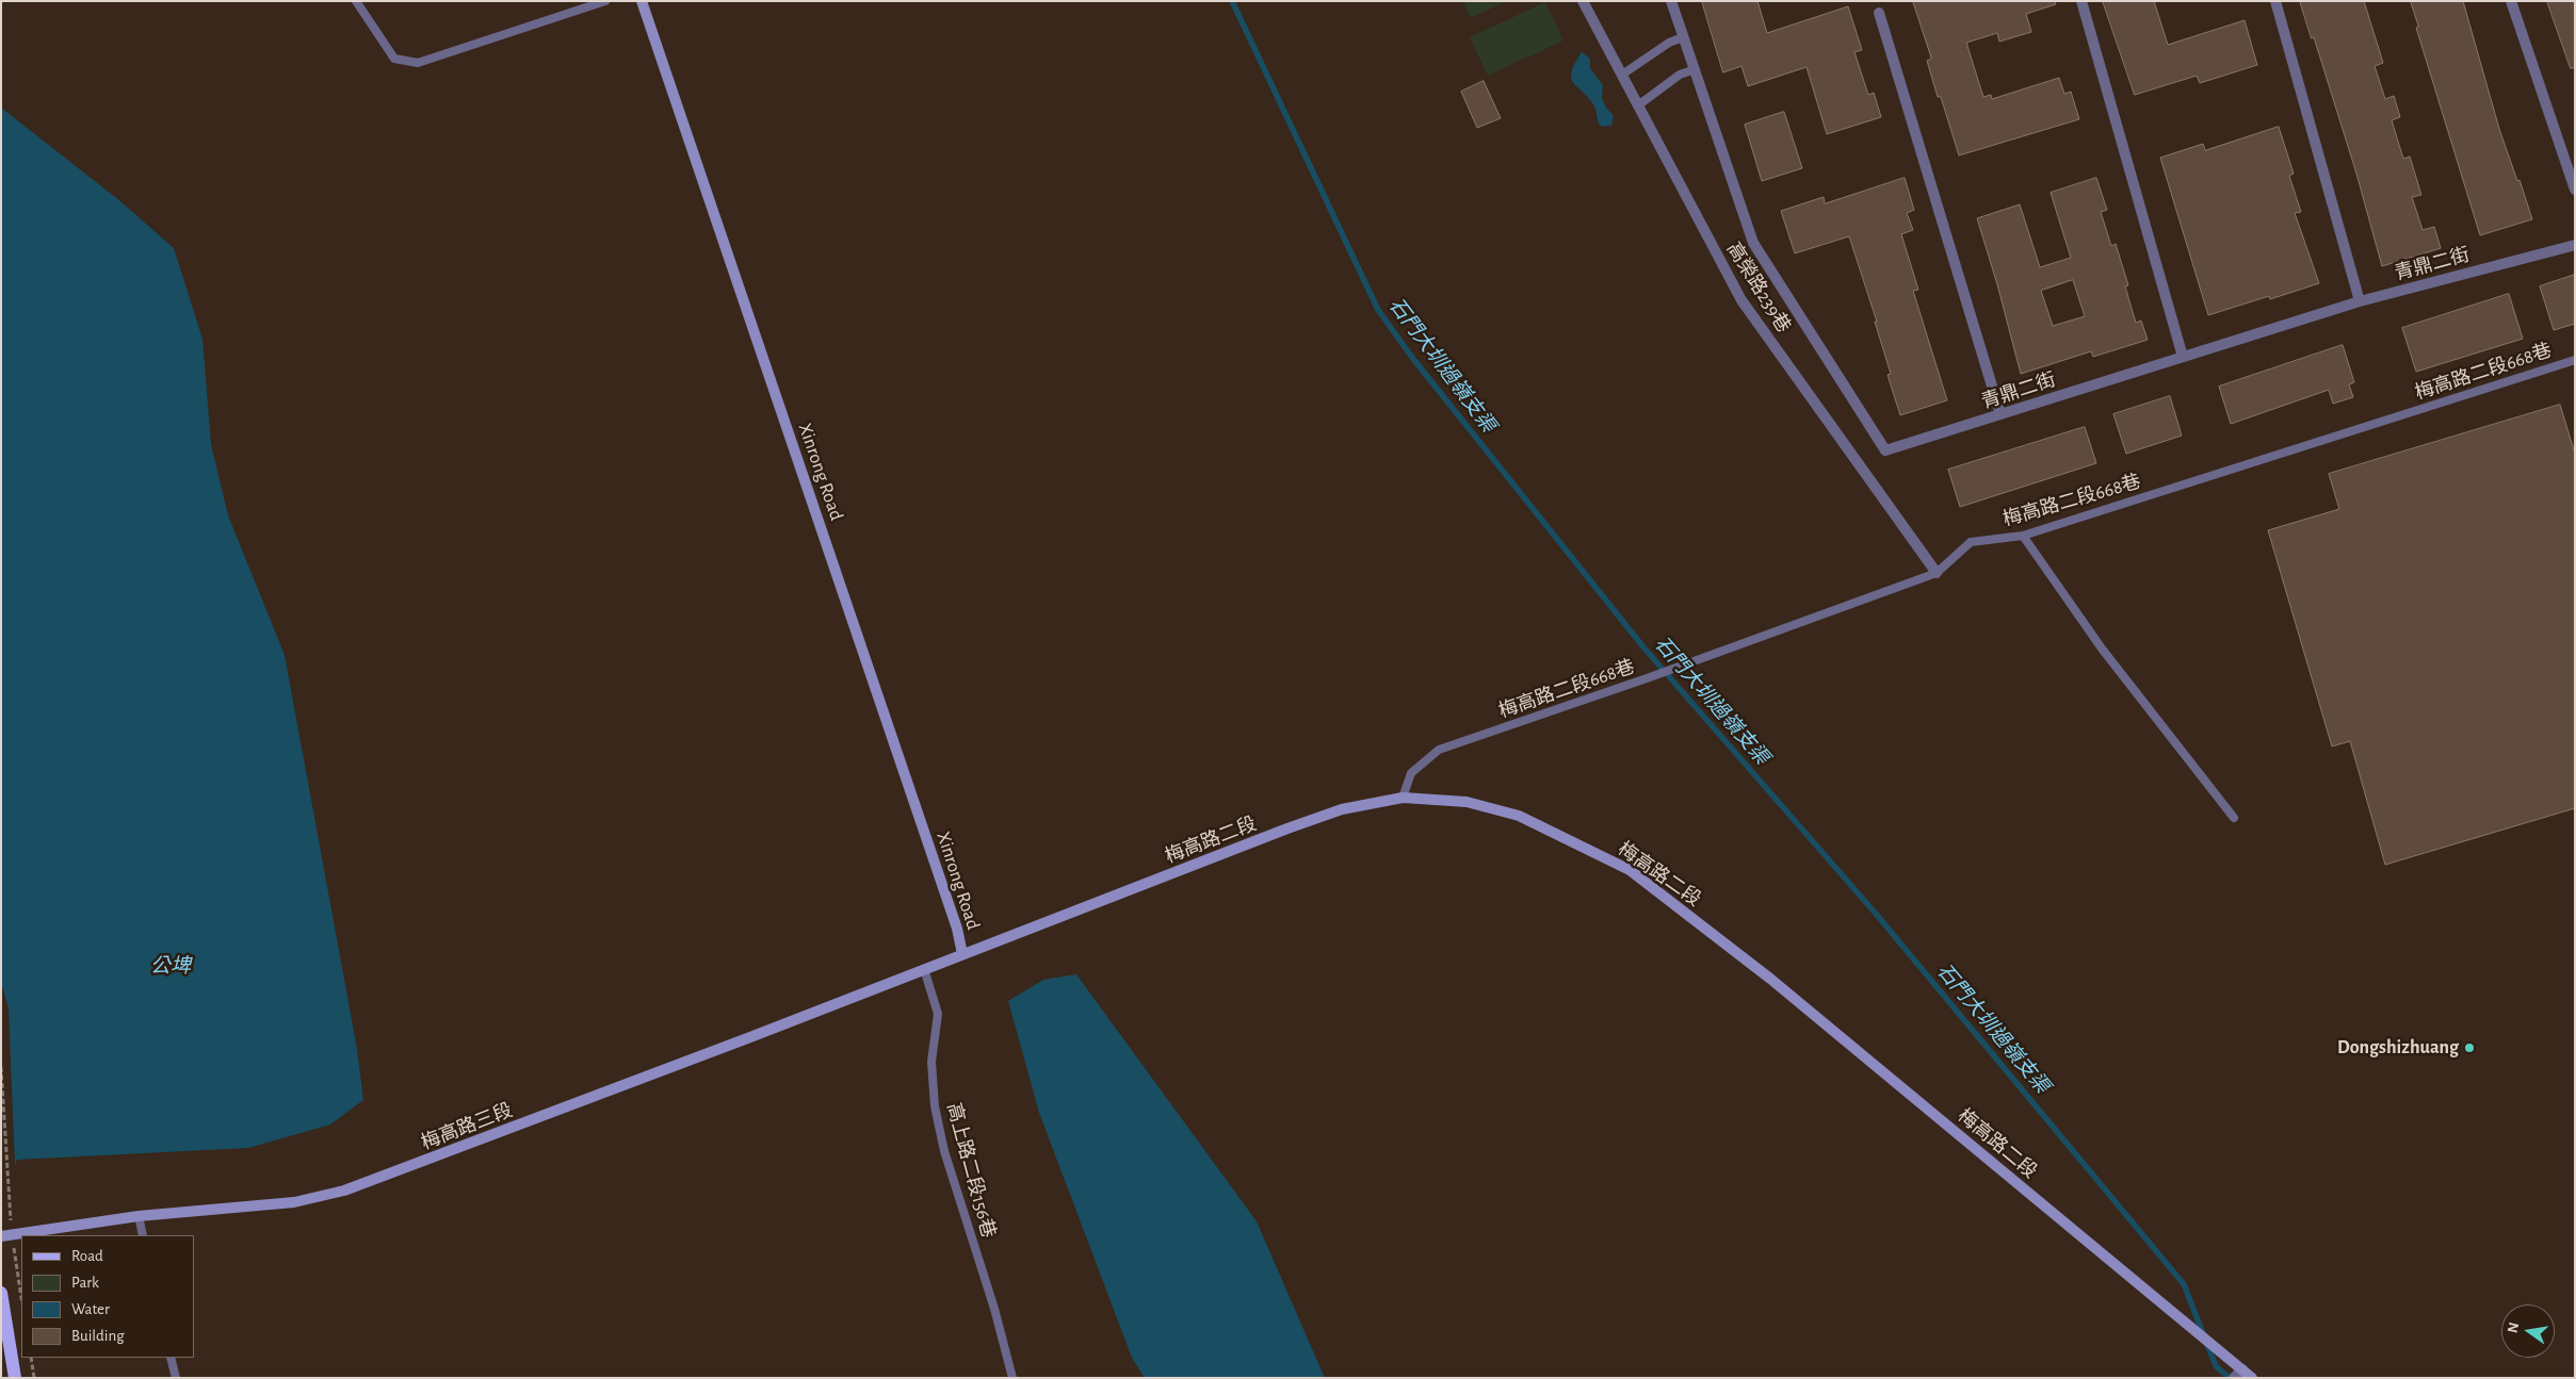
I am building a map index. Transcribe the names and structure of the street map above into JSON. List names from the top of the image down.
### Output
{
  "streets": {
    "street": [
      "青鼎二街",
      "高榮路239巷",
      "Xinrong Road",
      "梅高路二段",
      "梅高路三段"
    ],
    "lane": ["梅高路二段668巷", "高上路二段156巷"]
  },
  "crossings": [
    ["高榮路239巷", "梅高路二段668巷"],
    ["梅高路二段668巷", "梅高路二段"],
    ["Xinrong Road", "梅高路二段"],
    ["梅高路二段", "梅高路三段"],
    ["梅高路二段", "高上路二段156巷"],
    ["梅高路三段", "高上路二段156巷"]
  ],
  "water": ["石門大圳過嶺支渠", "公埤"],
  "places": ["Dongshizhuang"],
  "legend": [
    "Road",
    "Park",
    "Water",
    "Building"
  ],
  "north": "left"
}
